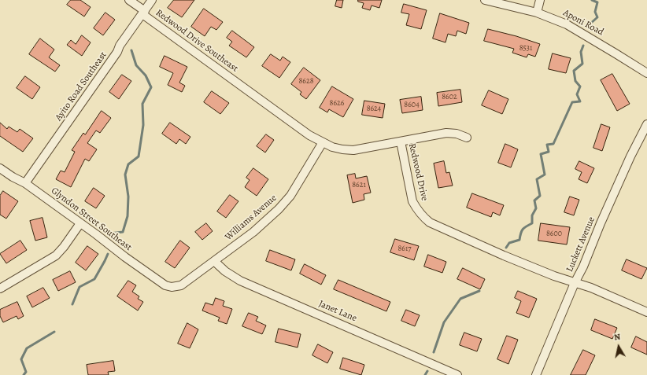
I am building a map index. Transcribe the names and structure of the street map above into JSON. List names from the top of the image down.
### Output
{
  "streets": {
    "street": [
      "Aponi Road",
      "Redwood Drive Southeast",
      "Ayito Road Southeast",
      "Redwood Drive",
      "Williams Avenue",
      "Glyndon Street Southeast",
      "Luckett Avenue",
      "Janet Lane"
    ]
  },
  "crossings": [
    ["Redwood Drive Southeast", "Ayito Road Southeast"],
    ["Redwood Drive Southeast", "Redwood Drive"],
    ["Ayito Road Southeast", "Glyndon Street Southeast"],
    ["Redwood Drive", "Williams Avenue"],
    ["Redwood Drive", "Luckett Avenue"],
    ["Williams Avenue", "Glyndon Street Southeast"],
    ["Williams Avenue", "Janet Lane"]
  ],
  "house_numbers": [
    "8531",
    "8628",
    "8602",
    "8626",
    "8604",
    "8624",
    "8621",
    "8600",
    "8617"
  ],
  "north": "top"
}
